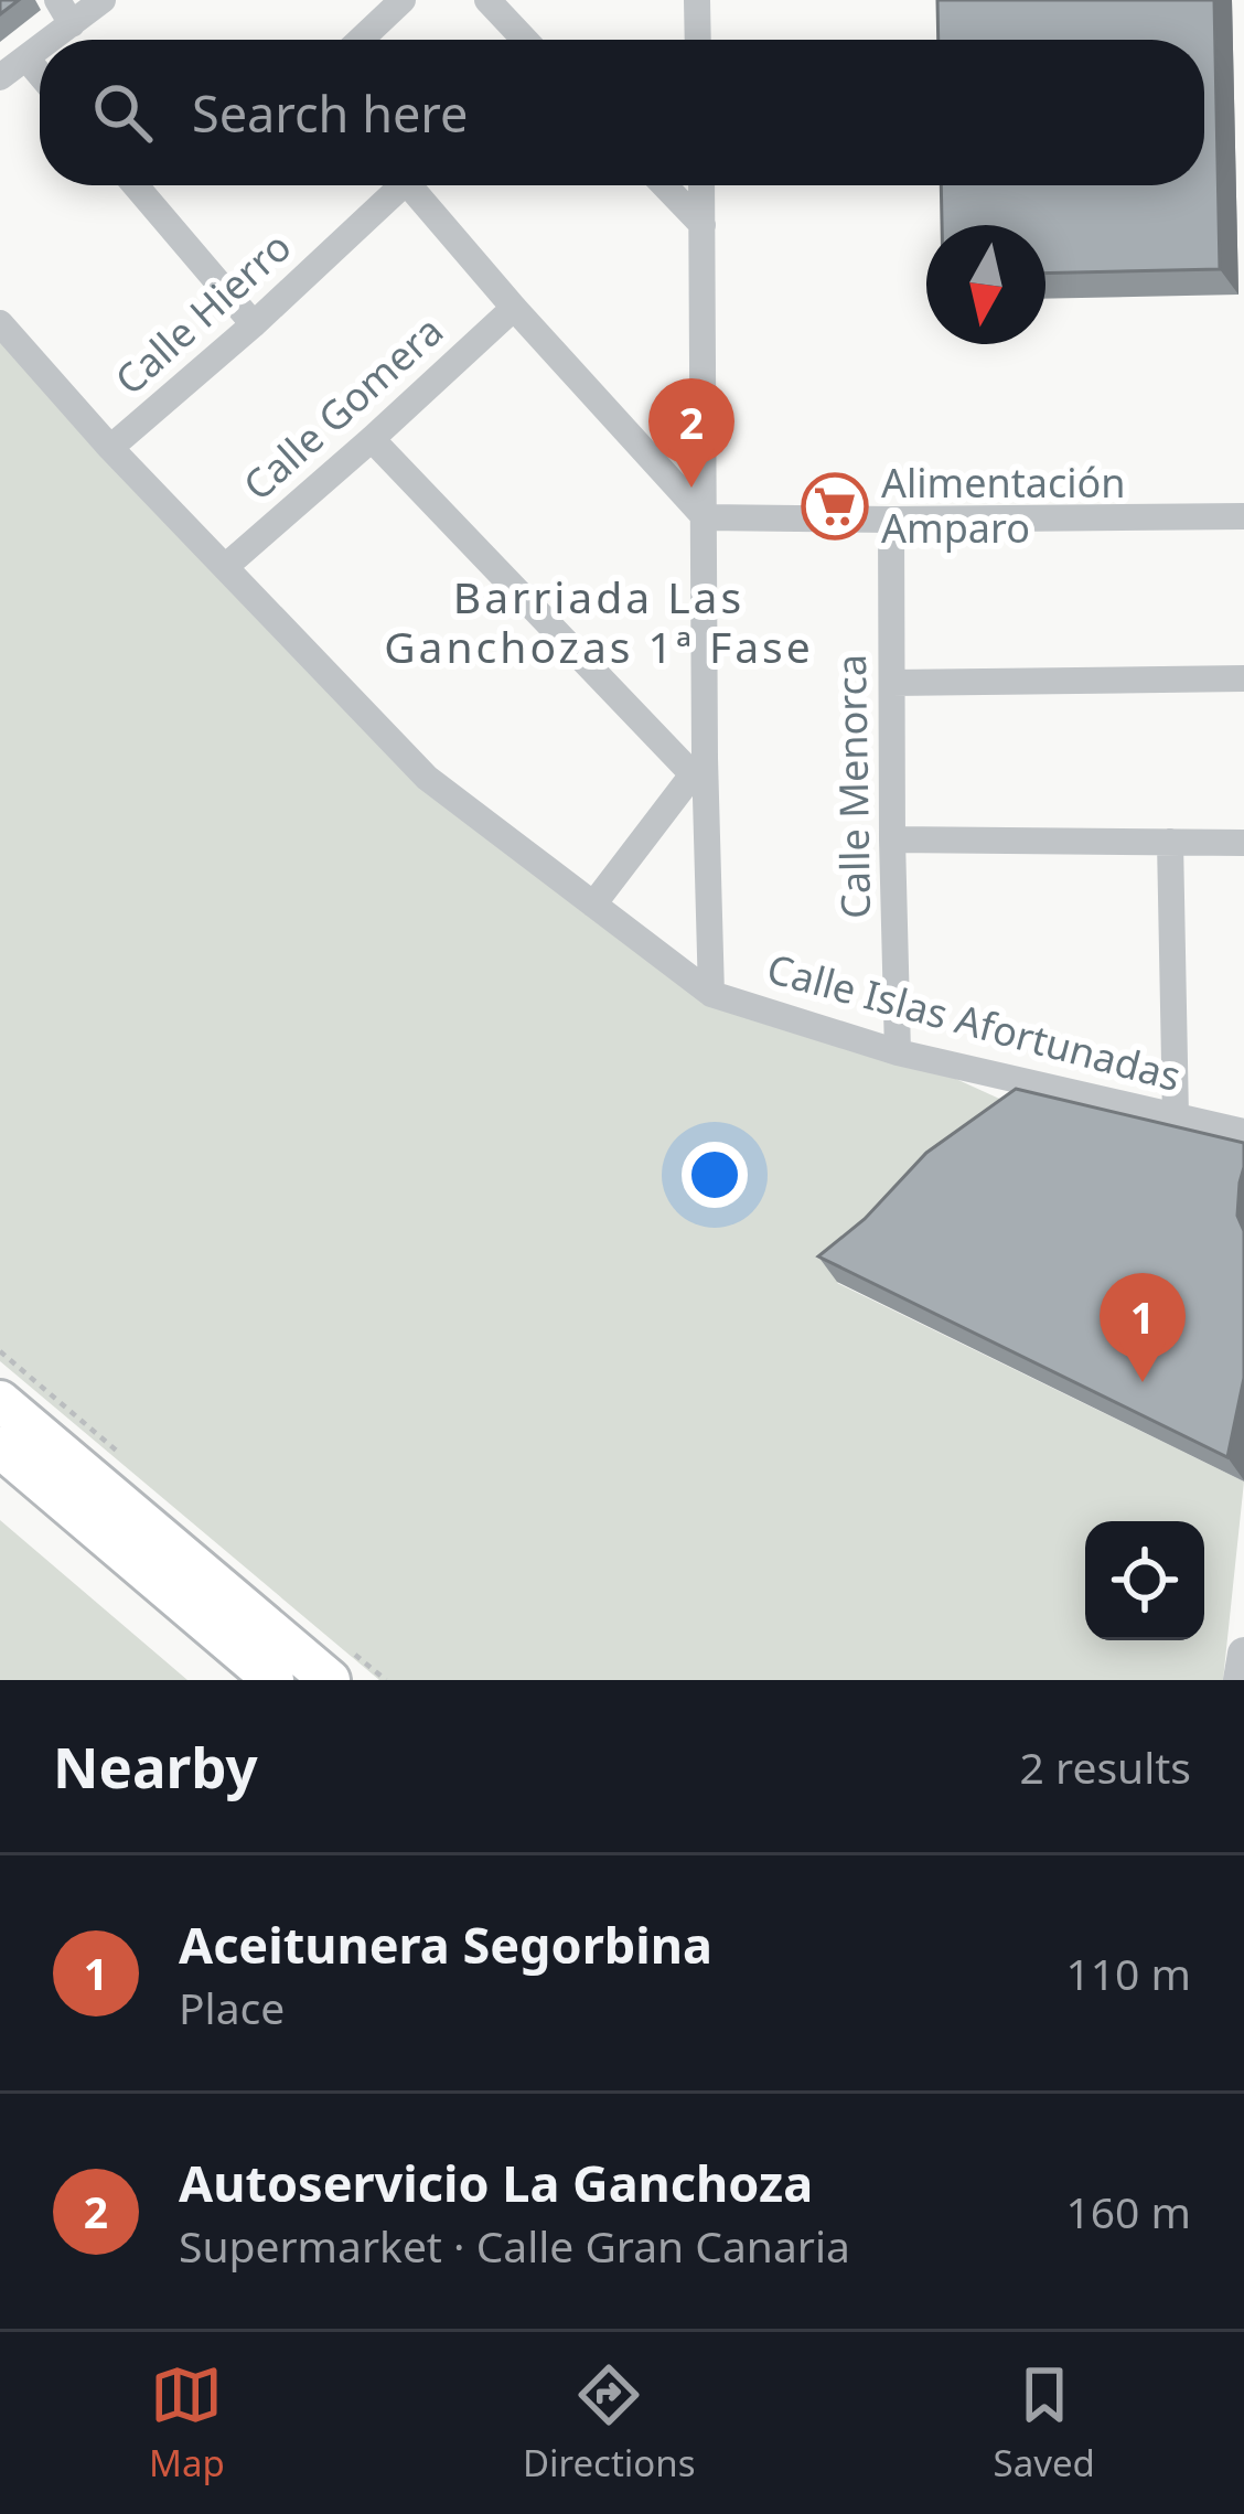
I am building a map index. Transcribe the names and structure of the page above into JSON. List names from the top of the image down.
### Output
{
  "streets": {
    "street": [
      "Calle Hierro",
      "Calle Gomera",
      "Calle Menorca",
      "Calle Islas Afortunadas"
    ]
  },
  "crossings": [
    ["Calle Hierro", "Calle Islas Afortunadas"],
    ["Calle Gomera", "Calle Islas Afortunadas"],
    ["Calle Menorca", "Calle Islas Afortunadas"]
  ],
  "districts": ["Barriada Las Ganchozas 1ª Fase"],
  "places": {
    "supermarket": ["Alimentación Amparo"]
  },
  "north": "bottom",
  "page": {
    "search": "Search here",
    "pins": ["2", "1"],
    "heading": ["Nearby", "2 results"],
    "list": [
      {
        "mark": "1",
        "name": "Aceitunera Segorbina",
        "note": "Place",
        "value": "110 m"
      },
      {
        "mark": "2",
        "name": "Autoservicio La Ganchoza",
        "note": "Supermarket · Calle Gran Canaria",
        "value": "160 m"
      }
    ],
    "nav": ["Map", "Directions", "Saved"]
  }
}
